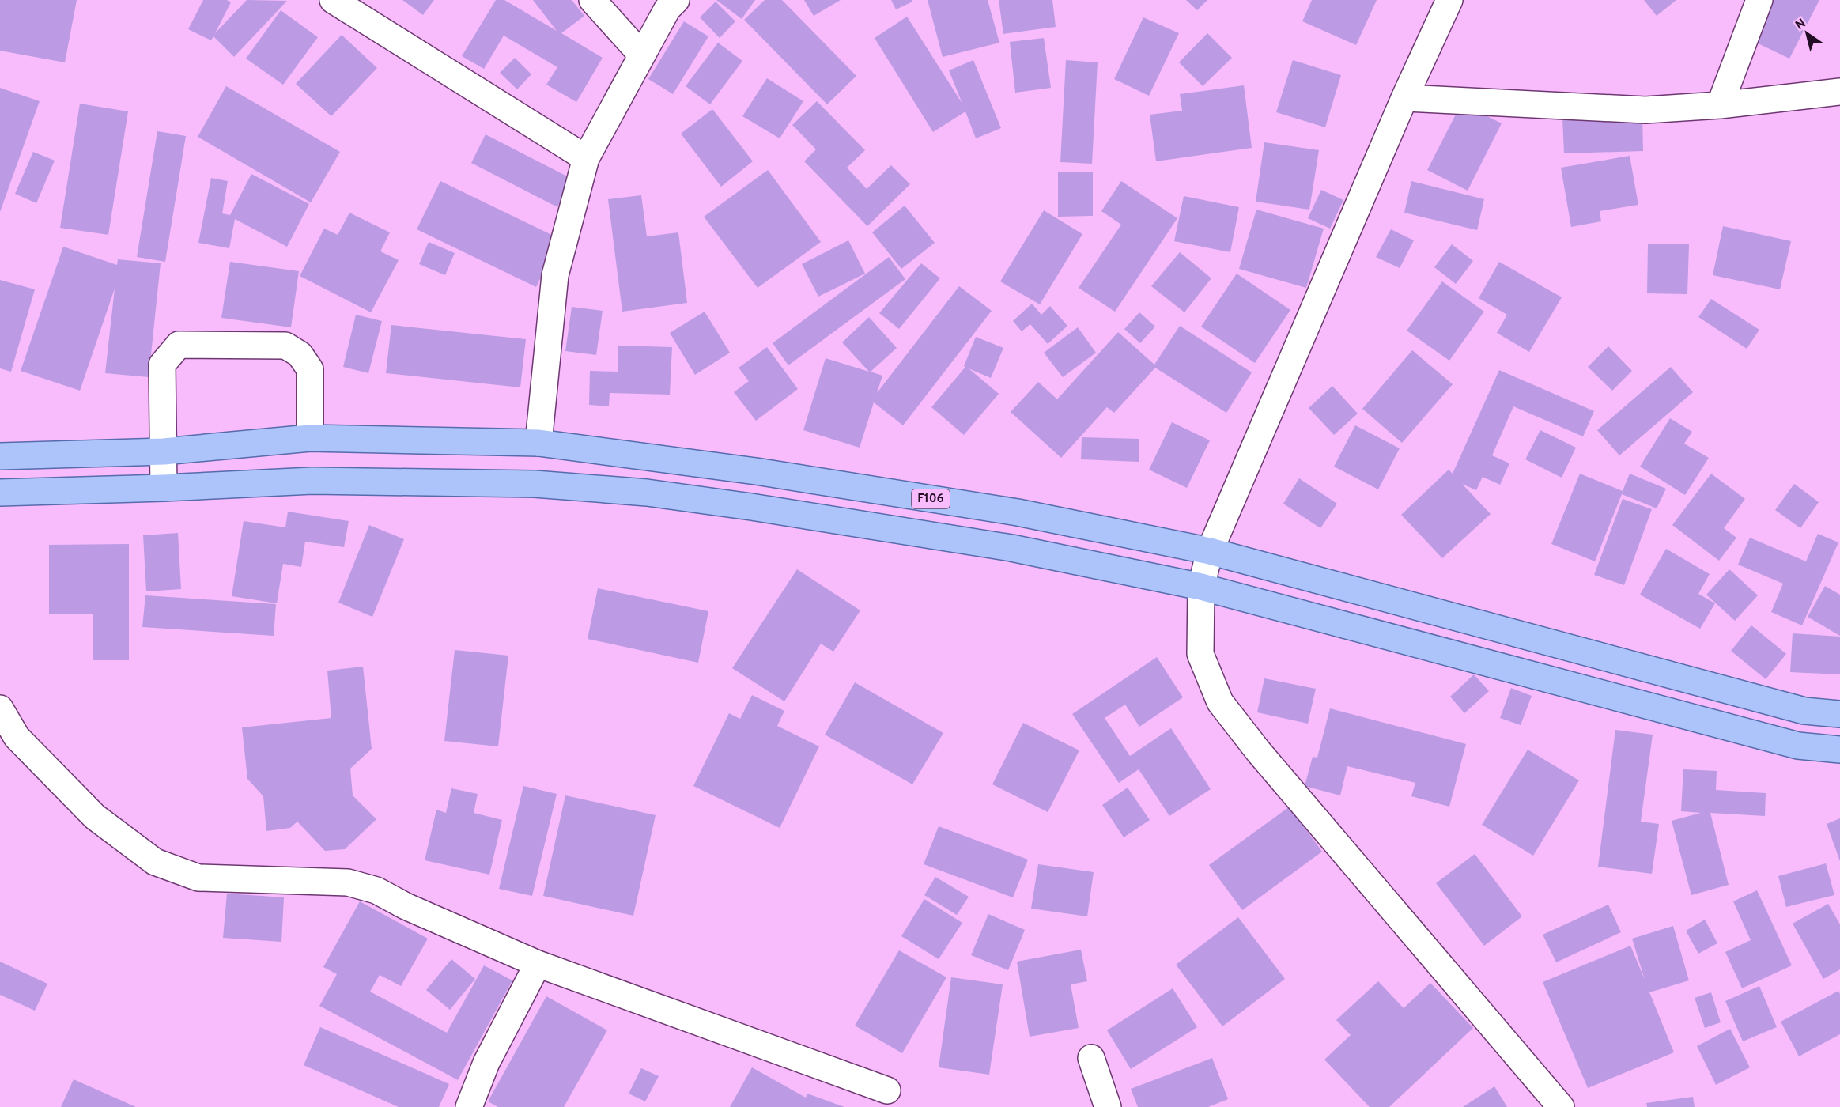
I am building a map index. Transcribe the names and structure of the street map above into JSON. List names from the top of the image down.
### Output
{
  "streets": {
    "main road": ["F106"]
  },
  "north": "top left"
}
